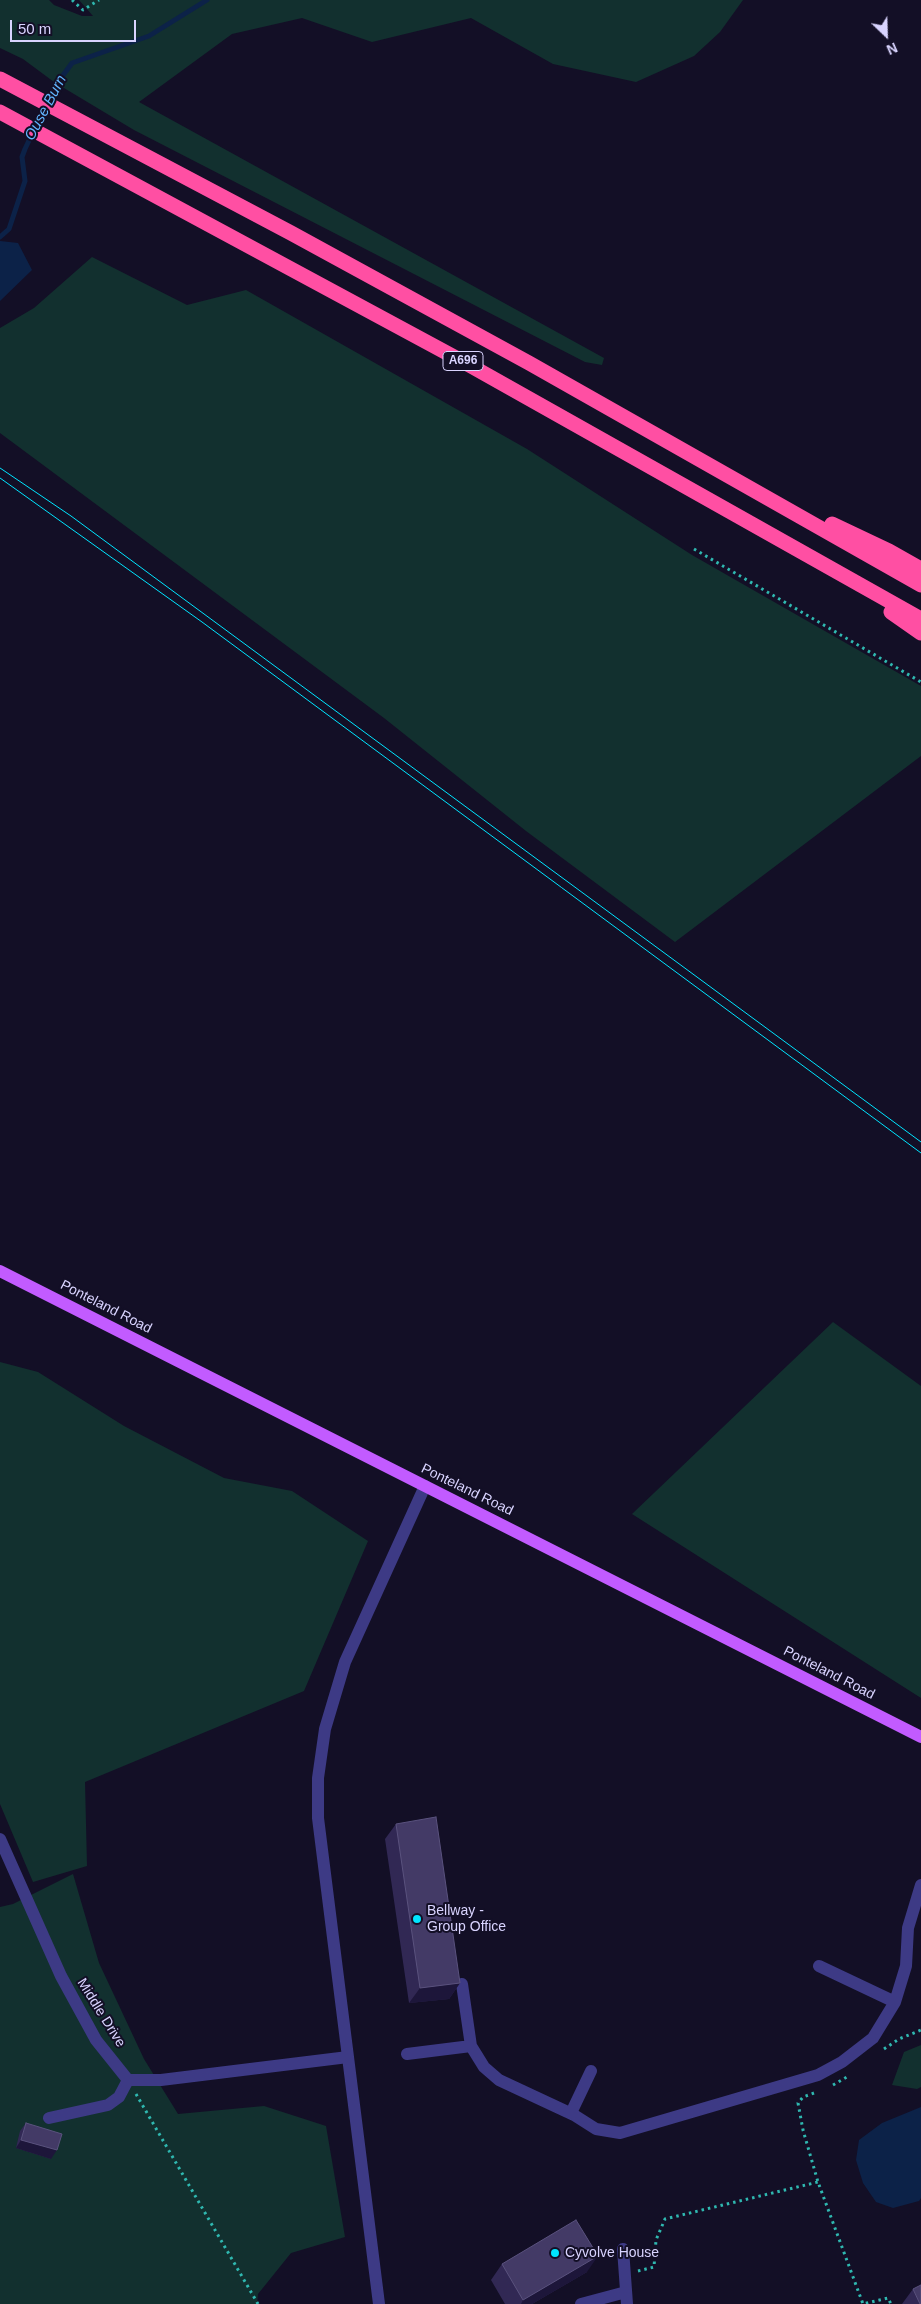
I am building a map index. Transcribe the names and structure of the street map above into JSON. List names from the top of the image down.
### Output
{
  "streets": {
    "highway": ["A696"],
    "main road": ["Ponteland Road"],
    "street": ["Middle Drive"]
  },
  "water": ["Ouse Burn"],
  "places": ["Bellway - Group Office", "Cyvolve House"],
  "scale_bar": "50 m",
  "north": "bottom right"
}
